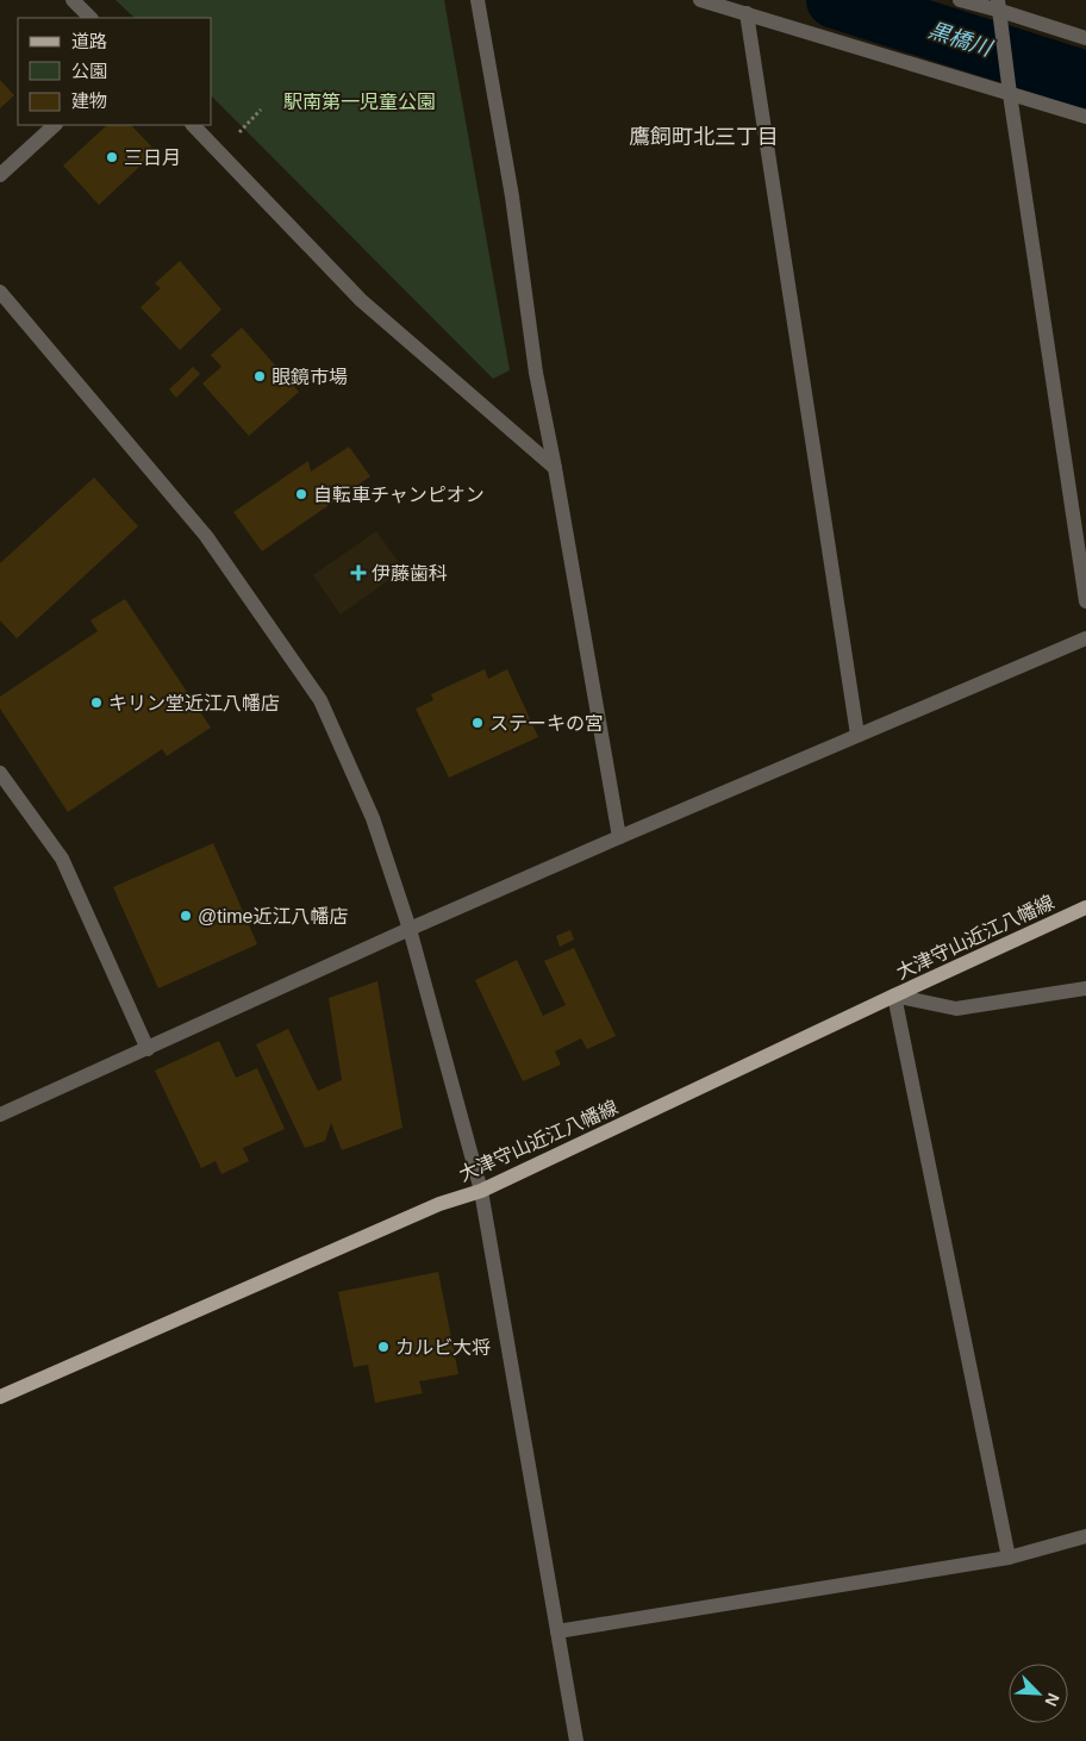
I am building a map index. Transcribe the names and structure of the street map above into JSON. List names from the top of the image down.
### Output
{
  "streets": {
    "main road": ["大津守山近江八幡線"]
  },
  "districts": ["鷹飼町北三丁目"],
  "water": ["黒橋川"],
  "parks": ["駅南第一児童公園"],
  "places": {
    "other": [
      "三日月",
      "眼鏡市場",
      "自転車チャンピオン",
      "キリン堂近江八幡店",
      "ステーキの宮",
      "@time近江八幡店",
      "カルビ大将"
    ],
    "health": ["伊藤歯科"]
  },
  "legend": ["道路", "公園", "建物"],
  "north": "bottom right"
}
